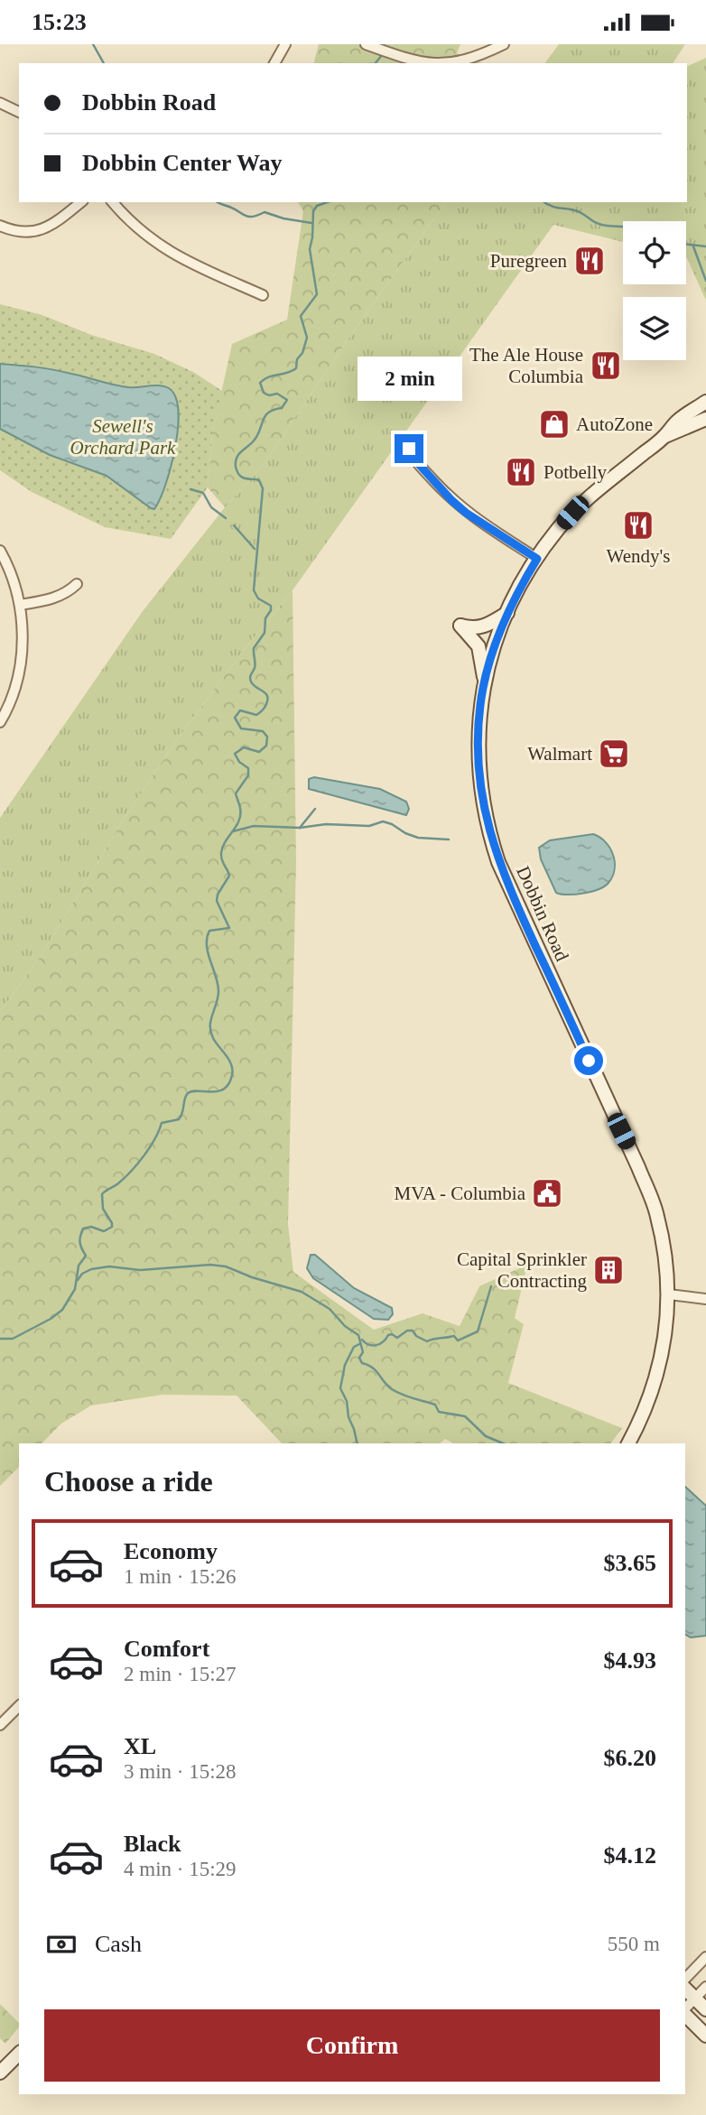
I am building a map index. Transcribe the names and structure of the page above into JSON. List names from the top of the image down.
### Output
{
  "streets": {
    "street": ["Dobbin Road"]
  },
  "parks": ["Sewell's Orchard Park"],
  "places": {
    "restaurant": [
      "Puregreen",
      "The Ale House Columbia",
      "Potbelly",
      "Wendy's"
    ],
    "shop": ["AutoZone"],
    "supermarket": ["Walmart"],
    "public building": ["MVA - Columbia"],
    "building": ["Capital Sprinkler Contracting"]
  },
  "page": {
    "status": "15:23",
    "banner": ["Dobbin Road", "Dobbin Center Way"],
    "bubble": "2 min",
    "heading": "Choose a ride",
    "list": [
      {
        "name": "Economy",
        "note": "1 min · 15:26",
        "value": "$3.65"
      },
      {
        "name": "Comfort",
        "note": "2 min · 15:27",
        "value": "$4.93"
      },
      {
        "name": "XL",
        "note": "3 min · 15:28",
        "value": "$6.20"
      },
      {
        "name": "Black",
        "note": "4 min · 15:29",
        "value": "$4.12"
      }
    ],
    "pay": ["Cash", "550 m"],
    "buttons": "Confirm"
  }
}
